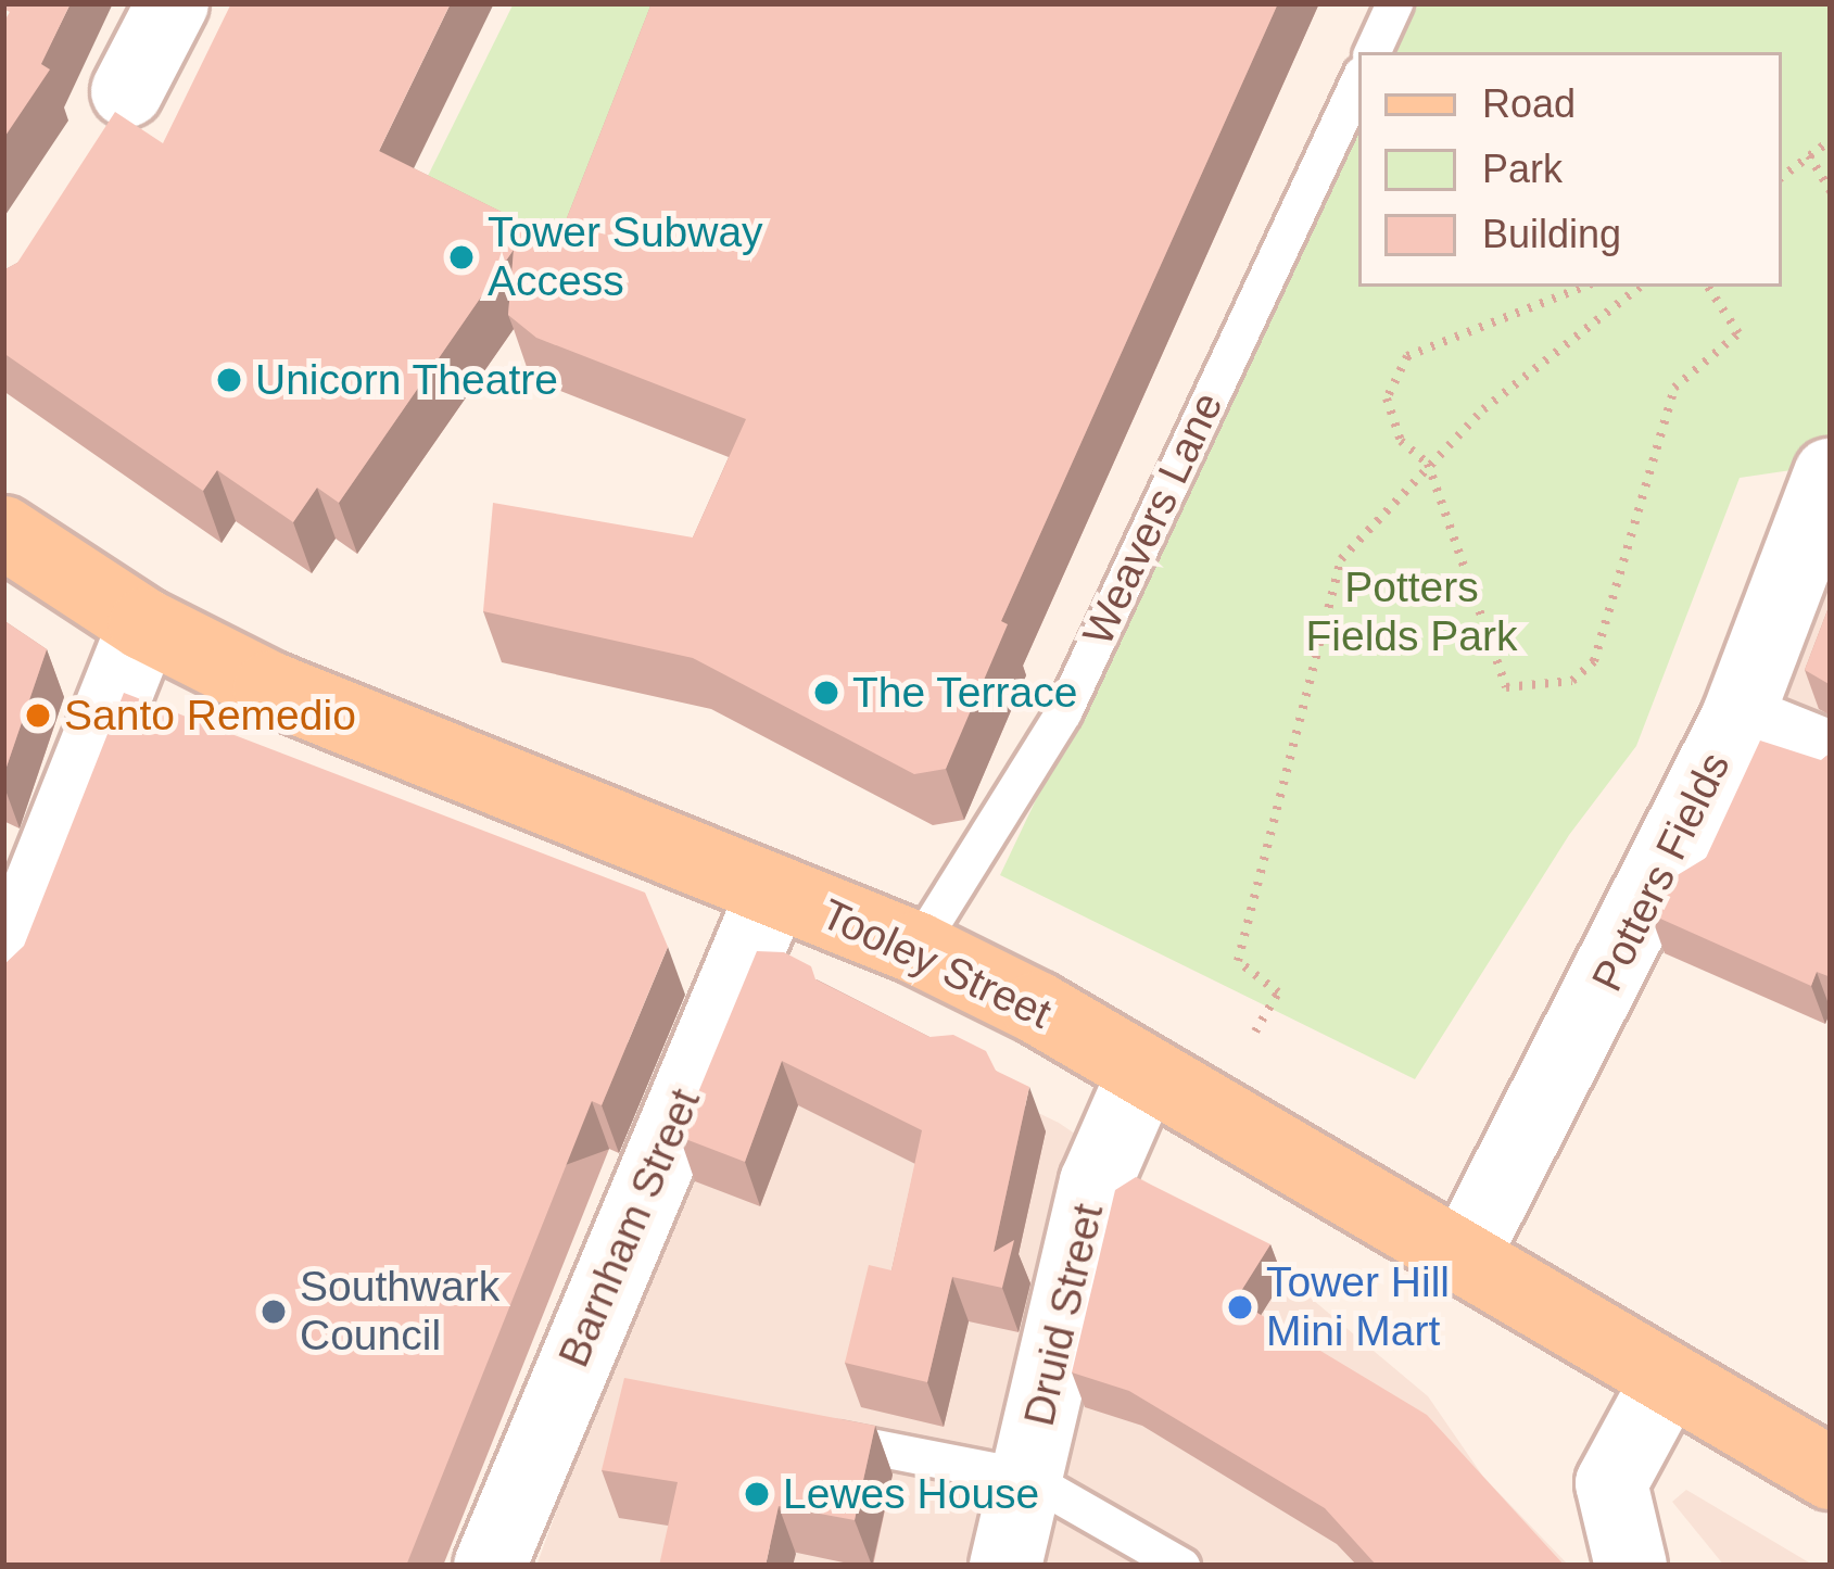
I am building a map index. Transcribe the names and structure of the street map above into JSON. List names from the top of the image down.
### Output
{
  "streets": {
    "main road": ["Tooley Street"],
    "street": ["Potters Fields", "Barnham Street", "Druid Street"],
    "lane": ["Weavers Lane"]
  },
  "crossings": [
    ["Weavers Lane", "Tooley Street"],
    ["Potters Fields", "Tooley Street"],
    ["Tooley Street", "Barnham Street"],
    ["Tooley Street", "Druid Street"]
  ],
  "parks": ["Potters Fields Park"],
  "places": [
    "Tower Subway Access",
    "Unicorn Theatre",
    "The Terrace",
    "Santo Remedio",
    "Tower Hill Mini Mart",
    "Southwark Council",
    "Lewes House"
  ],
  "legend": ["Road", "Park", "Building"]
}
